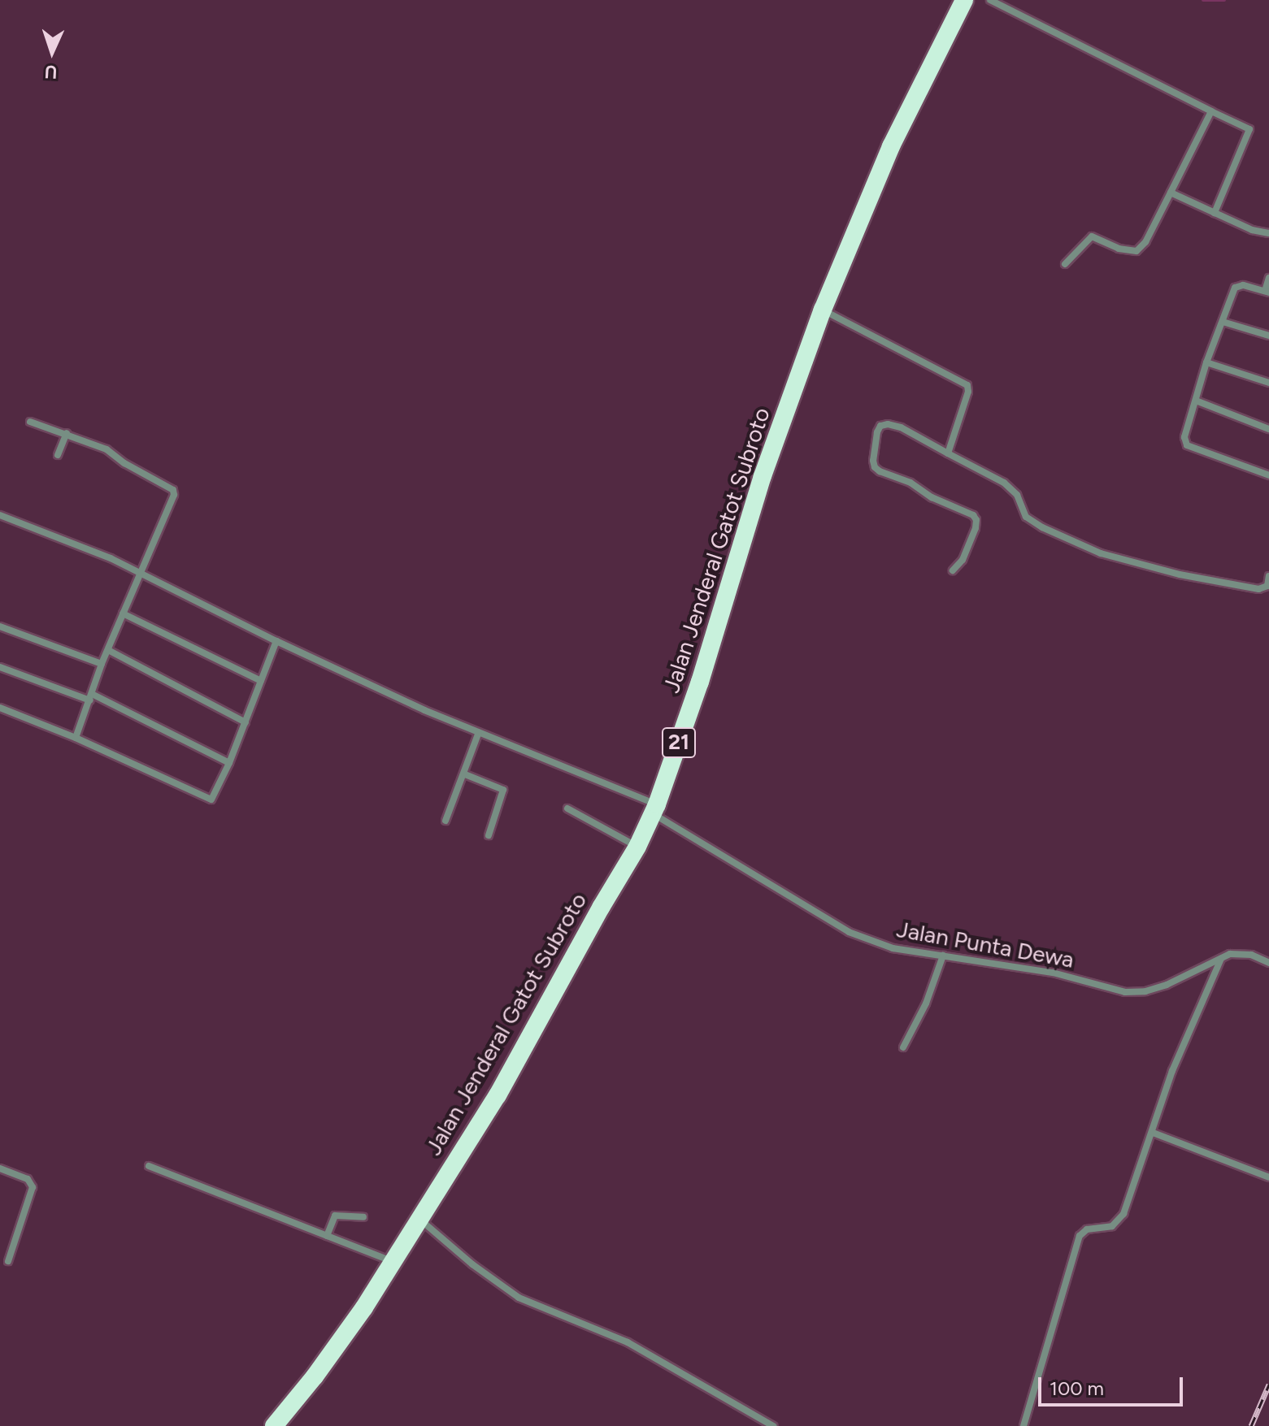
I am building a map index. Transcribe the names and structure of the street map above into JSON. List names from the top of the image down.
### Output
{
  "streets": {
    "highway": ["Jalan Jenderal Gatot Subroto", "21"],
    "street": ["Jalan Punta Dewa"]
  },
  "crossings": [
    ["Jalan Jenderal Gatot Subroto", "Jalan Punta Dewa"]
  ],
  "scale_bar": "100 m",
  "north": "bottom"
}
